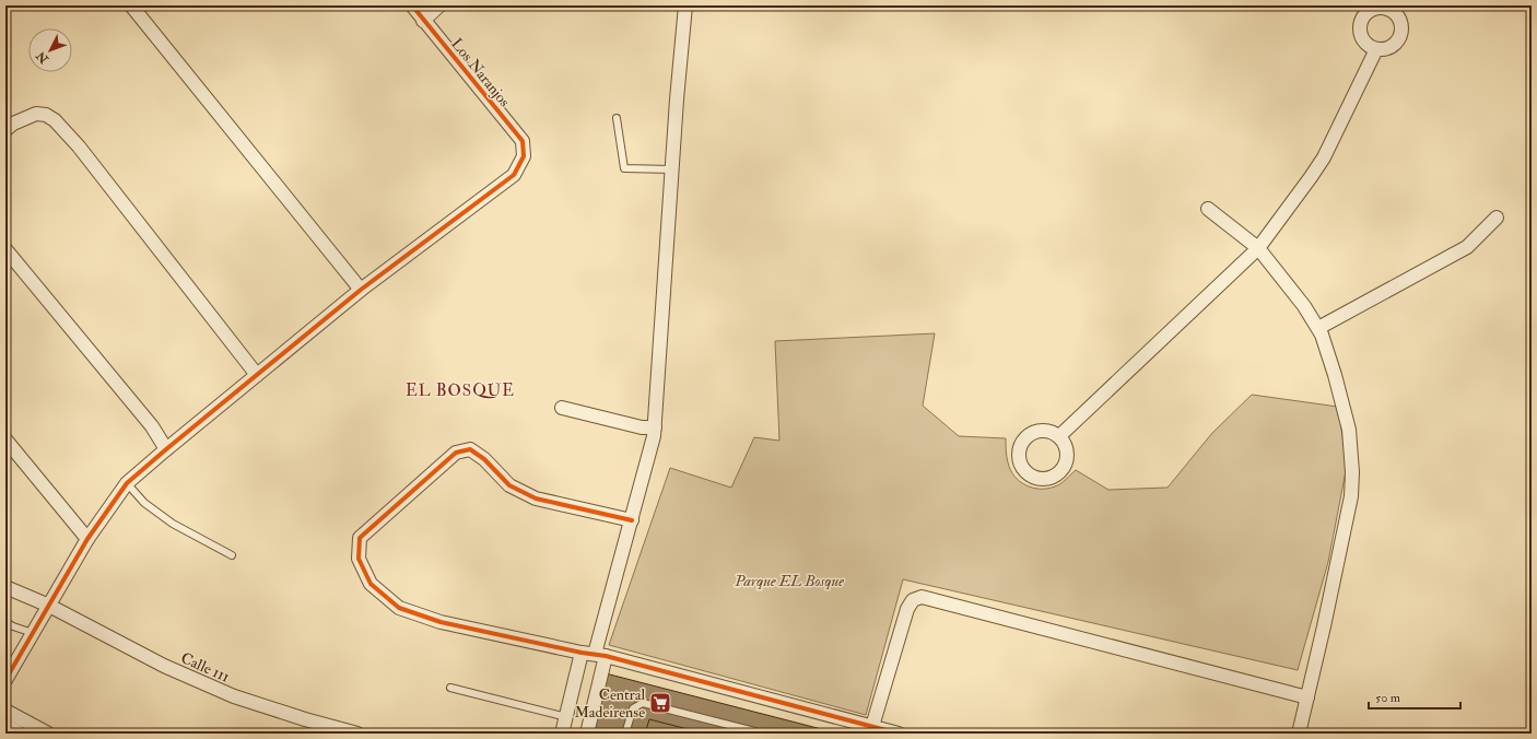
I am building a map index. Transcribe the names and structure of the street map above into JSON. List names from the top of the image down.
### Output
{
  "streets": {
    "street": ["Los Naranjos", "Calle 111"]
  },
  "districts": ["EL BOSQUE"],
  "parks": ["Parque EL Bosque"],
  "places": {
    "supermarket": ["Central Madeirense"]
  },
  "scale_bar": "50 m",
  "north": "bottom left"
}
